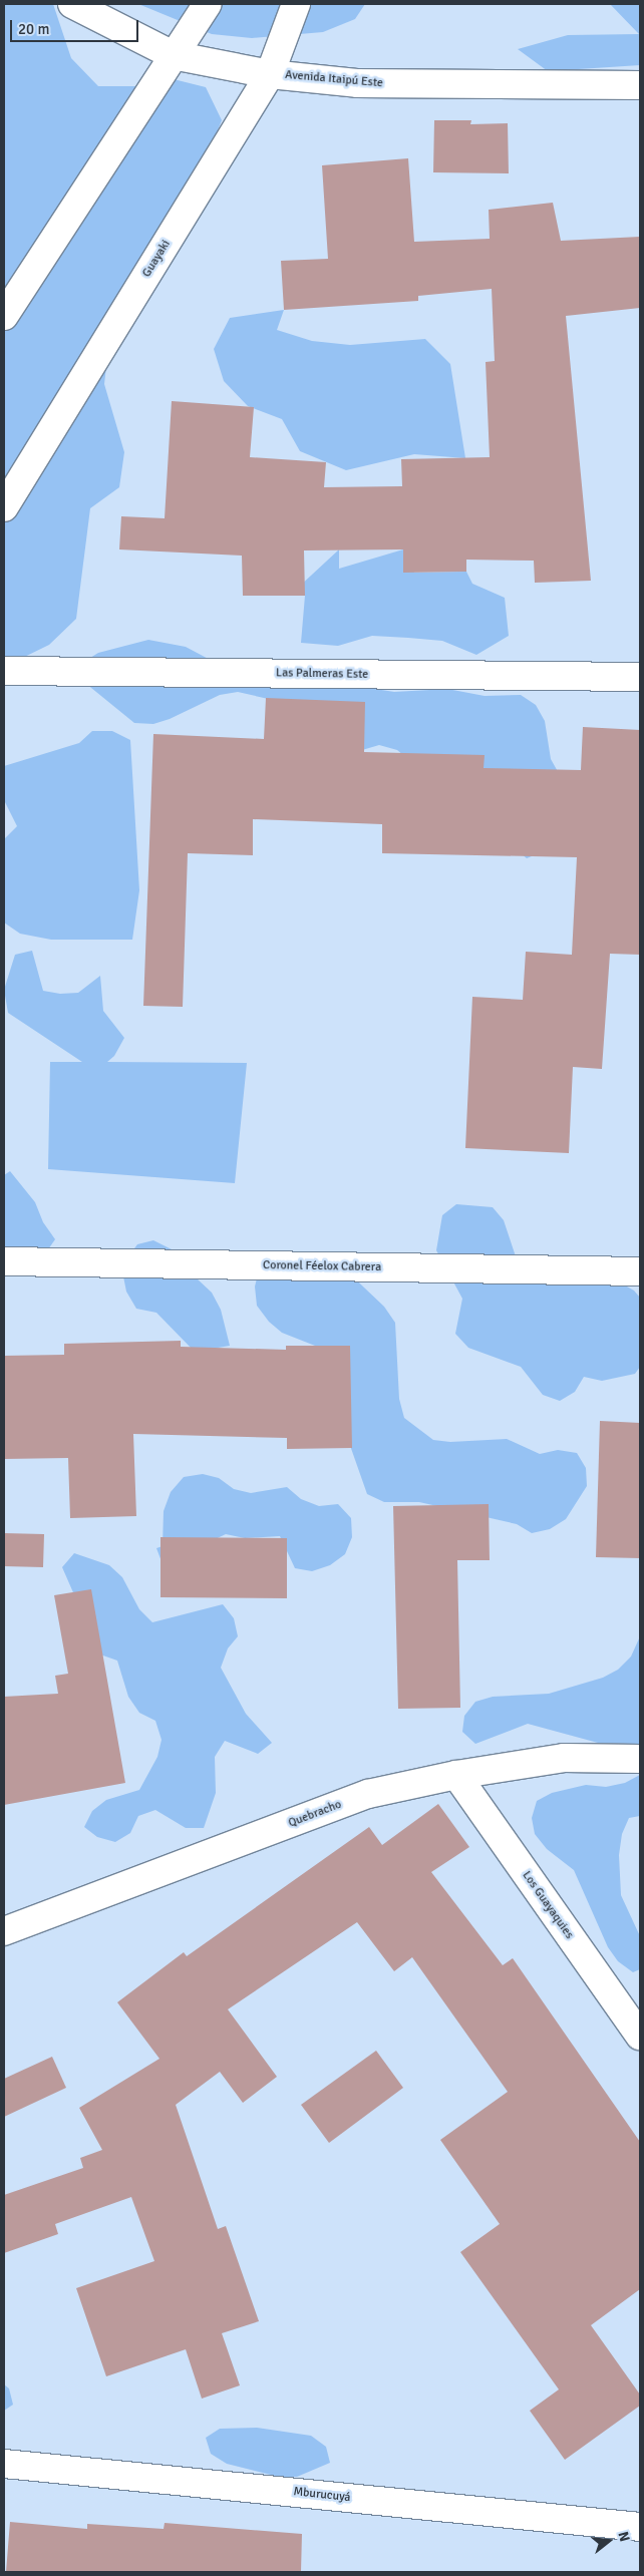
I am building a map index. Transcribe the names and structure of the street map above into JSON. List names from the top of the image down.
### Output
{
  "streets": {
    "street": [
      "Avenida Itaipú Este",
      "Guayaki",
      "Las Palmeras Este",
      "Coronel Féelox Cabrera",
      "Quebracho",
      "Los Guayaquies",
      "Mburucuyá"
    ]
  },
  "crossings": [
    ["Avenida Itaipú Este", "Guayaki"],
    ["Quebracho", "Los Guayaquies"]
  ],
  "scale_bar": "20 m",
  "north": "right"
}
